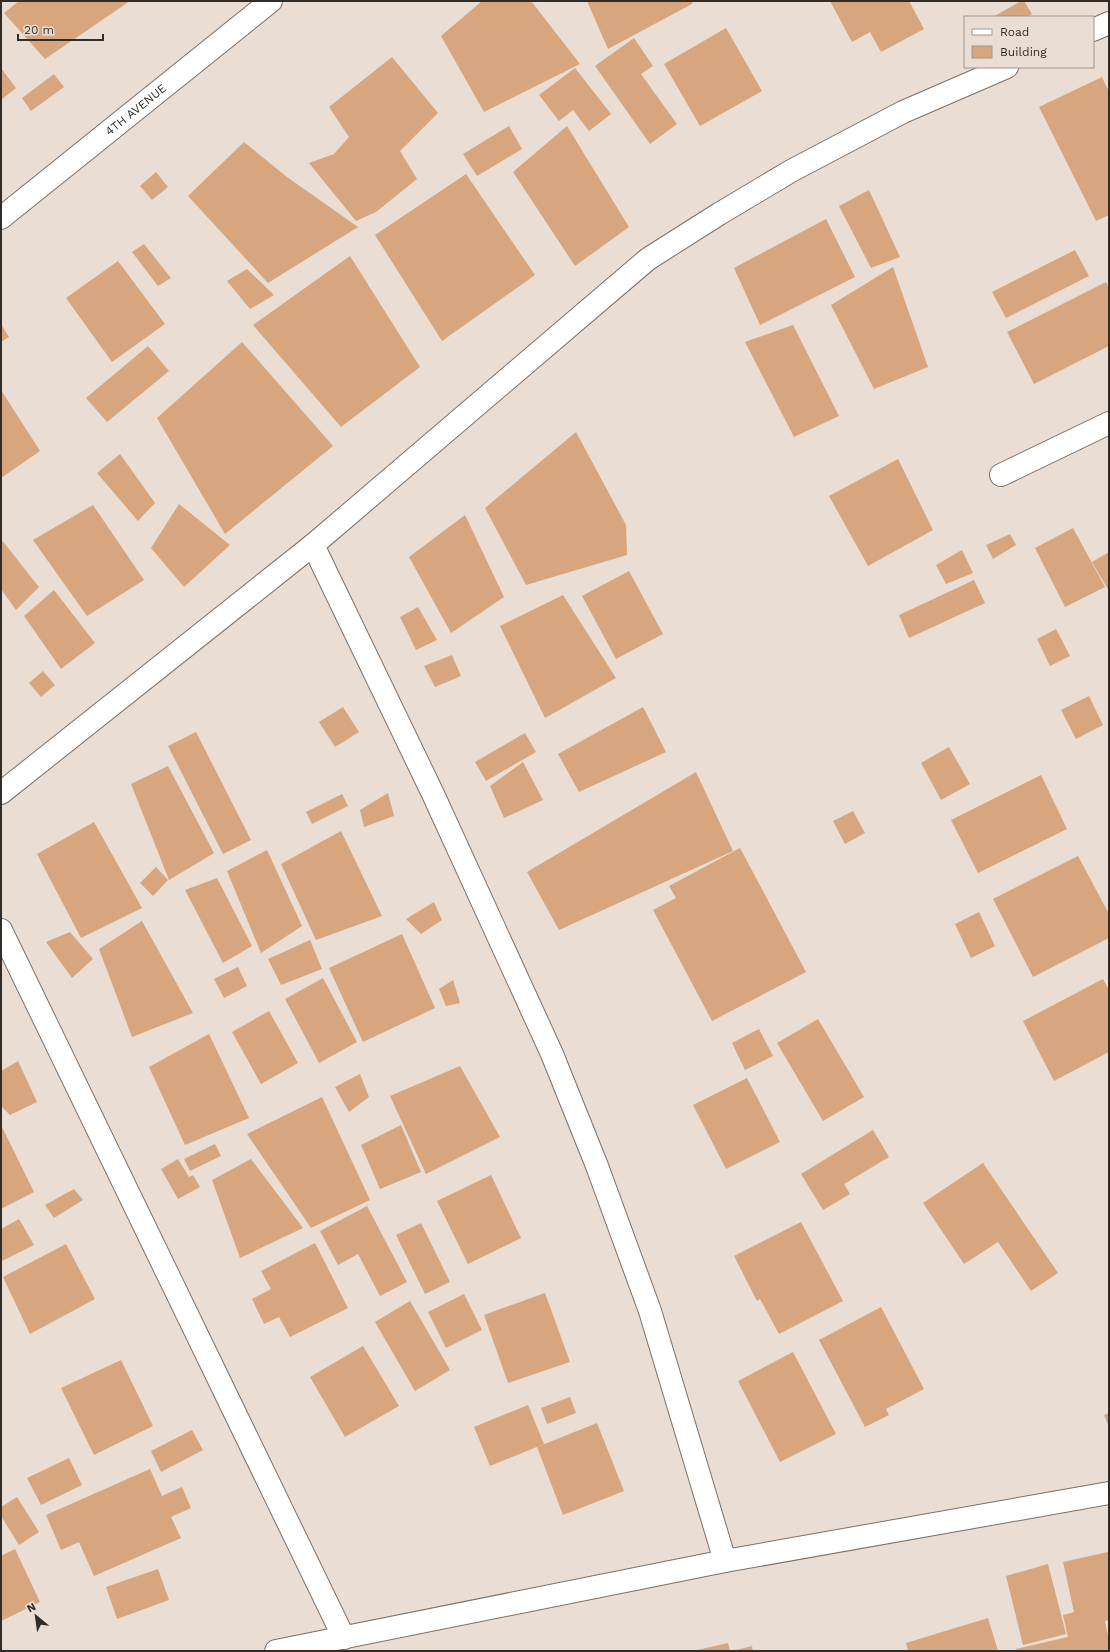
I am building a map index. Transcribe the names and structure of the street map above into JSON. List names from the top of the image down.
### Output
{
  "streets": {
    "street": ["4TH AVENUE"]
  },
  "legend": ["Road", "Building"],
  "scale_bar": "20 m",
  "north": "top left"
}
